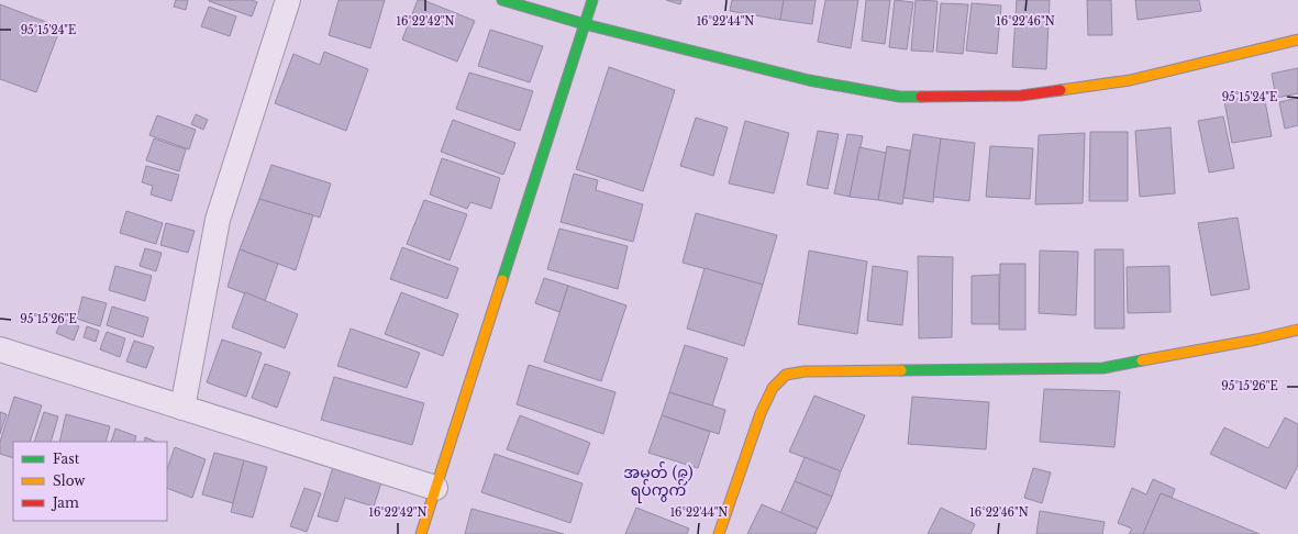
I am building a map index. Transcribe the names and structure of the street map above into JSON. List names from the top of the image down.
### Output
{
  "districts": ["အမှတ် (၉) ရပ်ကွက်"],
  "legend": ["Fast", "Slow", "Jam"],
  "coordinates": [
    "16°22'42\"N",
    "16°22'44\"N",
    "16°22'46\"N",
    "95°15'24\"E",
    "95°15'26\"E"
  ]
}
